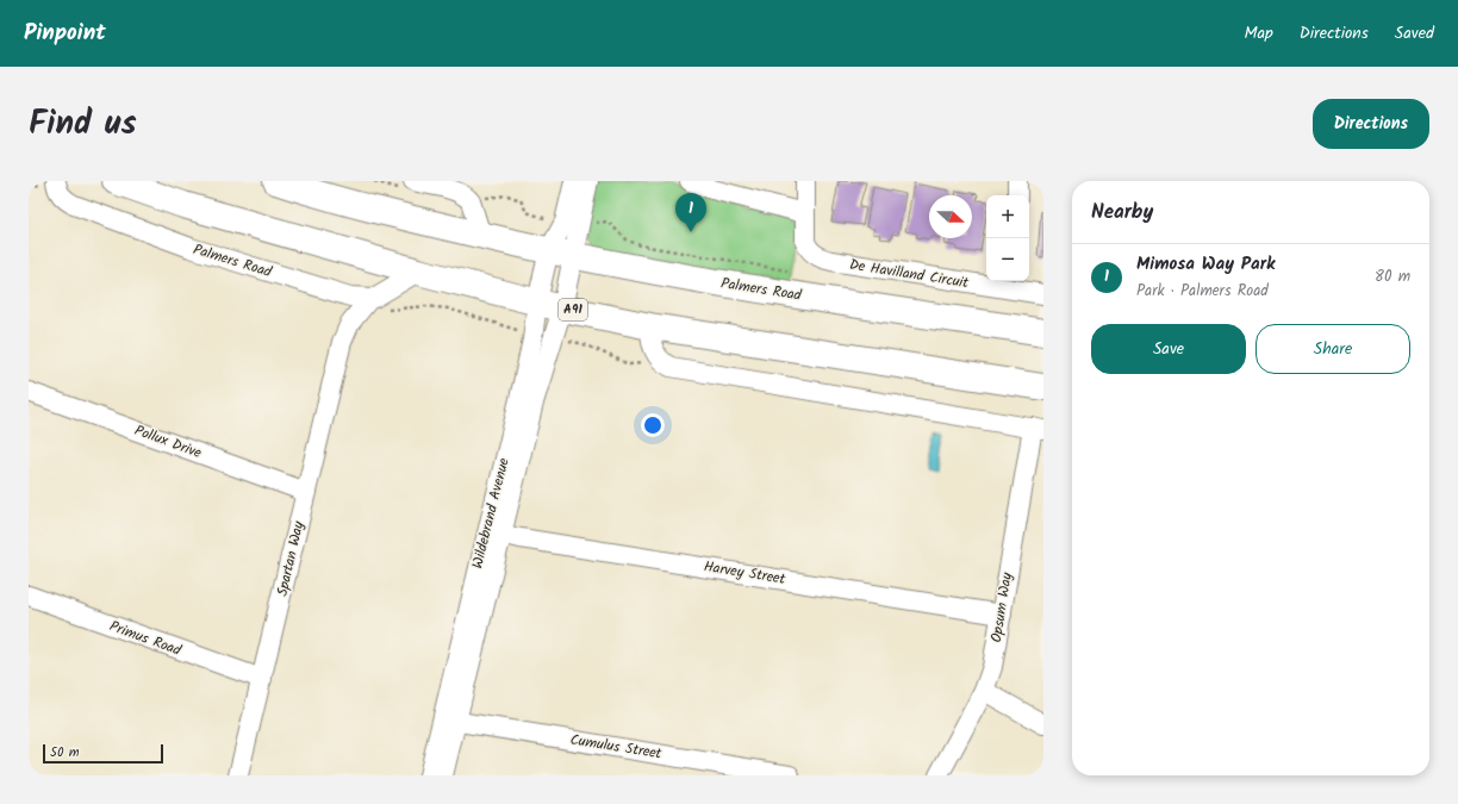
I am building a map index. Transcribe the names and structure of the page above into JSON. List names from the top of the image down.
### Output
{
  "streets": {
    "highway": ["Palmers Road", "A91"],
    "street": [
      "De Havilland Circuit",
      "Pollux Drive",
      "Wildebrand Avenue",
      "Spartan Way",
      "Harvey Street",
      "Opsum Way",
      "Primus Road",
      "Cumulus Street"
    ]
  },
  "crossings": [
    ["Palmers Road", "Wildebrand Avenue"],
    ["Palmers Road", "Spartan Way"],
    ["A91", "Wildebrand Avenue"],
    ["Pollux Drive", "Spartan Way"],
    ["Wildebrand Avenue", "Harvey Street"],
    ["Wildebrand Avenue", "Cumulus Street"],
    ["Spartan Way", "Primus Road"],
    ["Harvey Street", "Opsum Way"]
  ],
  "scale_bar": "50 m",
  "north": "right",
  "page": {
    "header": "Pinpoint",
    "nav": ["Map", "Directions", "Saved"],
    "title": "Find us",
    "buttons": [
      "Directions",
      ["Save", "Share"]
    ],
    "heading": "Nearby",
    "pins": "1",
    "map_buttons": ["+", "−"],
    "list": [
      {
        "mark": "1",
        "name": "Mimosa Way Park",
        "note": "Park · Palmers Road",
        "value": "80 m"
      }
    ],
    "scale": "50 m"
  }
}
